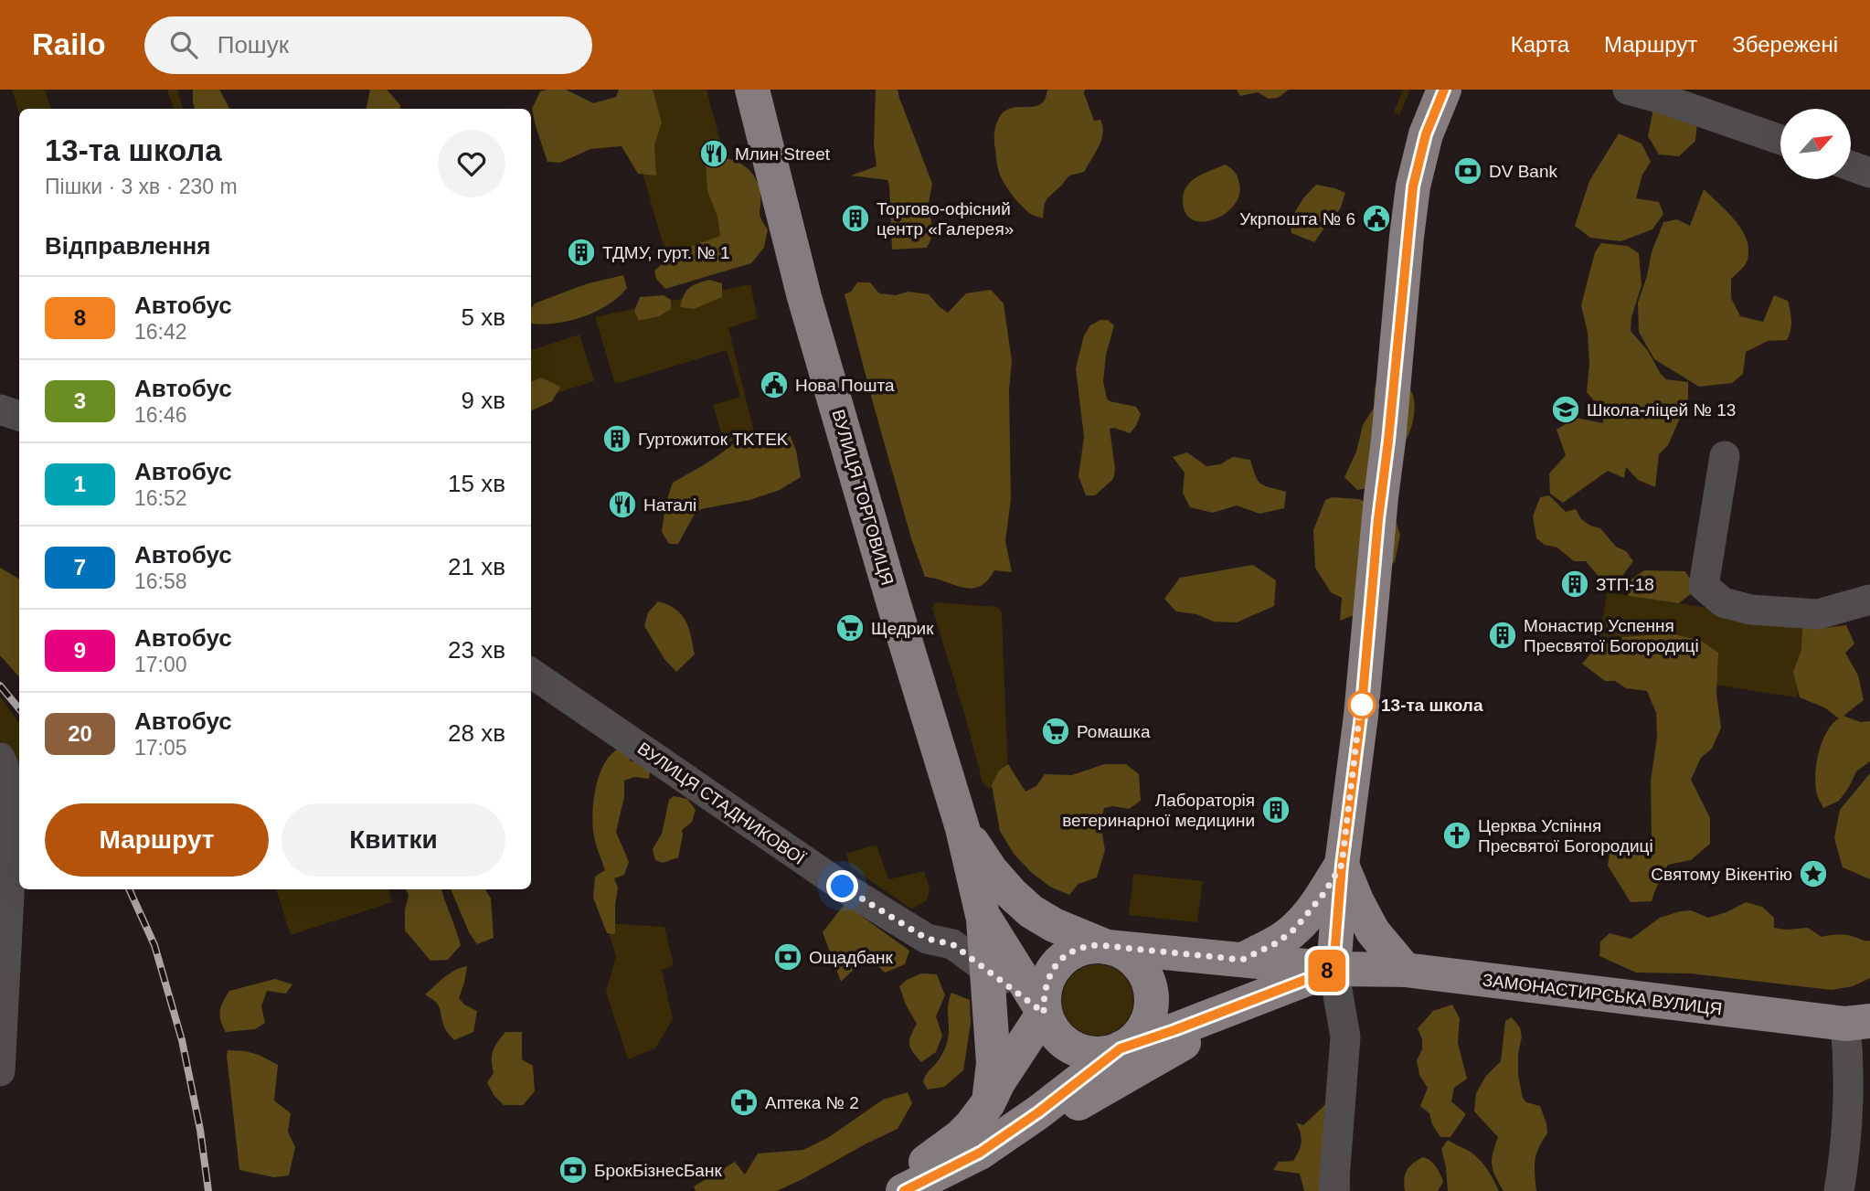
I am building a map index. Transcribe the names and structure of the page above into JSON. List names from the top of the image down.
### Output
{
  "streets": {
    "main road": ["ВУЛИЦЯ ТОРГОВИЦЯ", "ЗАМОНАСТИРСЬКА ВУЛИЦЯ"],
    "street": ["ВУЛИЦЯ СТАДНИКОВОЇ"]
  },
  "places": {
    "restaurant": ["Млин Street", "Наталі"],
    "bank": ["DV Bank", "Ощадбанк", "БрокБізнесБанк"],
    "building": [
      "Торгово-офісний центр «Галерея»",
      "ТДМУ, гурт. № 1",
      "Гуртожиток TKTEK",
      "ЗТП-18",
      "Монастир Успення Пресвятої Богородиці",
      "Лабораторія ветеринарної медицини"
    ],
    "public building": ["Укрпошта № 6", "Нова Пошта"],
    "school or university": ["Школа-ліцей № 13"],
    "supermarket": ["Щедрик", "Ромашка"],
    "other": ["13-та школа"],
    "church": ["Церква Успіння Пресвятої Богородиці"],
    "place": ["Святому Вікентію"],
    "pharmacy": ["Аптека № 2"]
  },
  "lines": ["bus line 8"],
  "north": "top right",
  "page": {
    "header": "Railo",
    "search": "Пошук",
    "nav": ["Карта", "Маршрут", "Збережені"],
    "on_map": "8",
    "heading": [
      ["13-та школа", "Пішки · 3 хв · 230 m"],
      "Відправлення"
    ],
    "list": [
      {
        "mark": "8",
        "name": "Автобус",
        "note": "16:42",
        "value": "5 хв"
      },
      {
        "mark": "3",
        "name": "Автобус",
        "note": "16:46",
        "value": "9 хв"
      },
      {
        "mark": "1",
        "name": "Автобус",
        "note": "16:52",
        "value": "15 хв"
      },
      {
        "mark": "7",
        "name": "Автобус",
        "note": "16:58",
        "value": "21 хв"
      },
      {
        "mark": "9",
        "name": "Автобус",
        "note": "17:00",
        "value": "23 хв"
      },
      {
        "mark": "20",
        "name": "Автобус",
        "note": "17:05",
        "value": "28 хв"
      }
    ],
    "buttons": ["Маршрут", "Квитки"]
  }
}
